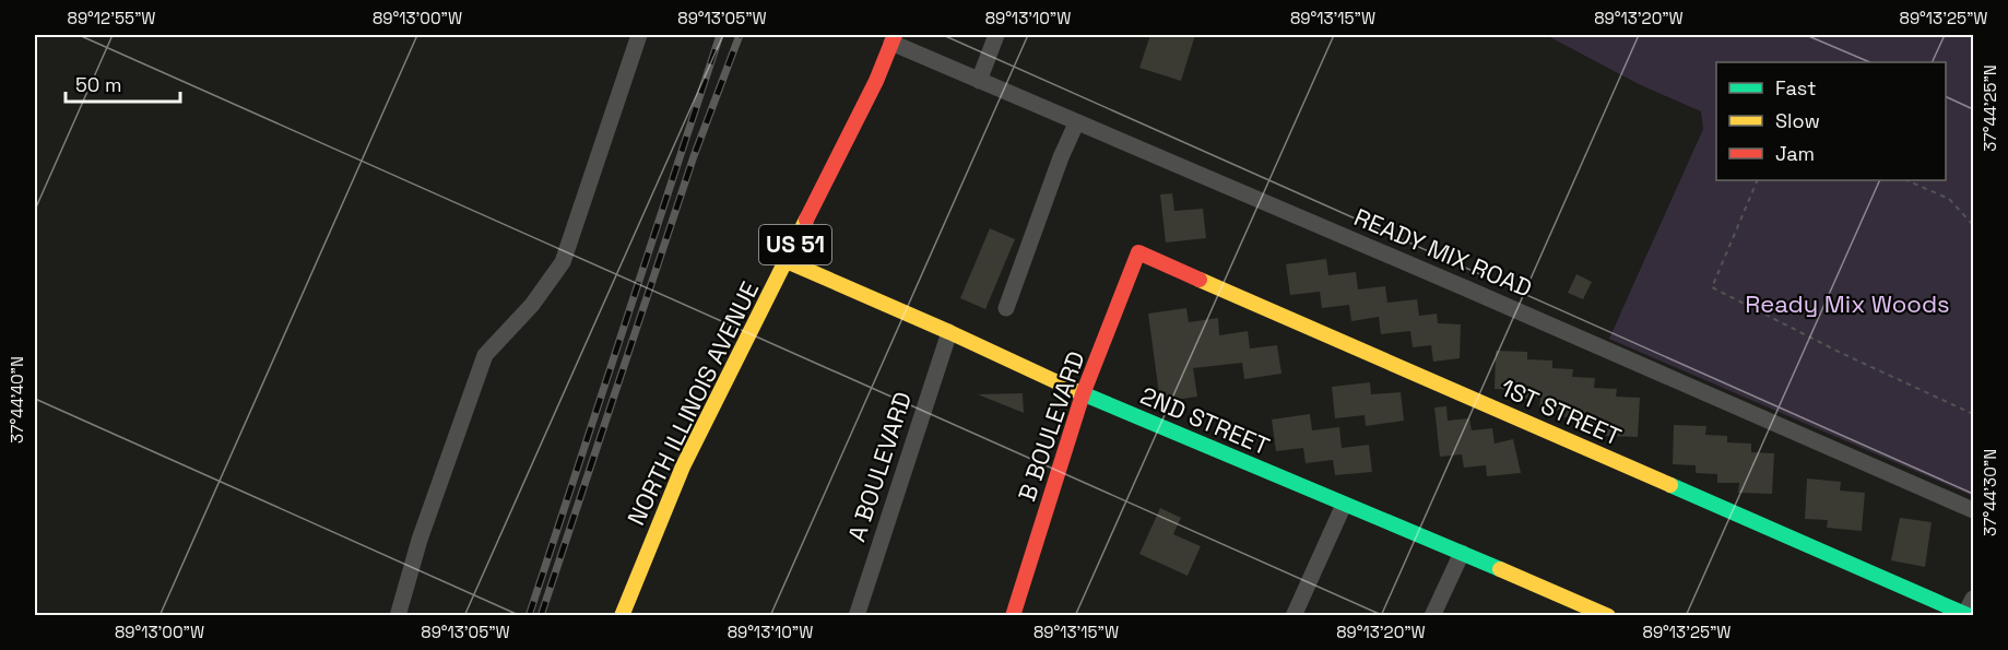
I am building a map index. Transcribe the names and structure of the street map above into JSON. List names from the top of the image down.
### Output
{
  "streets": {
    "street": [
      "US 51",
      "READY MIX ROAD",
      "NORTH ILLINOIS AVENUE",
      "1ST STREET",
      "2ND STREET",
      "B BOULEVARD",
      "A BOULEVARD"
    ]
  },
  "crossings": [
    ["READY MIX ROAD", "NORTH ILLINOIS AVENUE"],
    ["NORTH ILLINOIS AVENUE", "2ND STREET"],
    ["1ST STREET", "B BOULEVARD"],
    ["2ND STREET", "B BOULEVARD"],
    ["2ND STREET", "A BOULEVARD"]
  ],
  "parks": ["Ready Mix Woods"],
  "legend": ["Fast", "Slow", "Jam"],
  "scale_bar": "50 m",
  "coordinates": [
    "89°12'55\"W",
    "89°13'00\"W",
    "89°13'05\"W",
    "89°13'10\"W",
    "89°13'15\"W",
    "89°13'20\"W",
    "89°13'25\"W",
    "37°44'25\"N",
    "37°44'40\"N",
    "37°44'30\"N"
  ]
}
